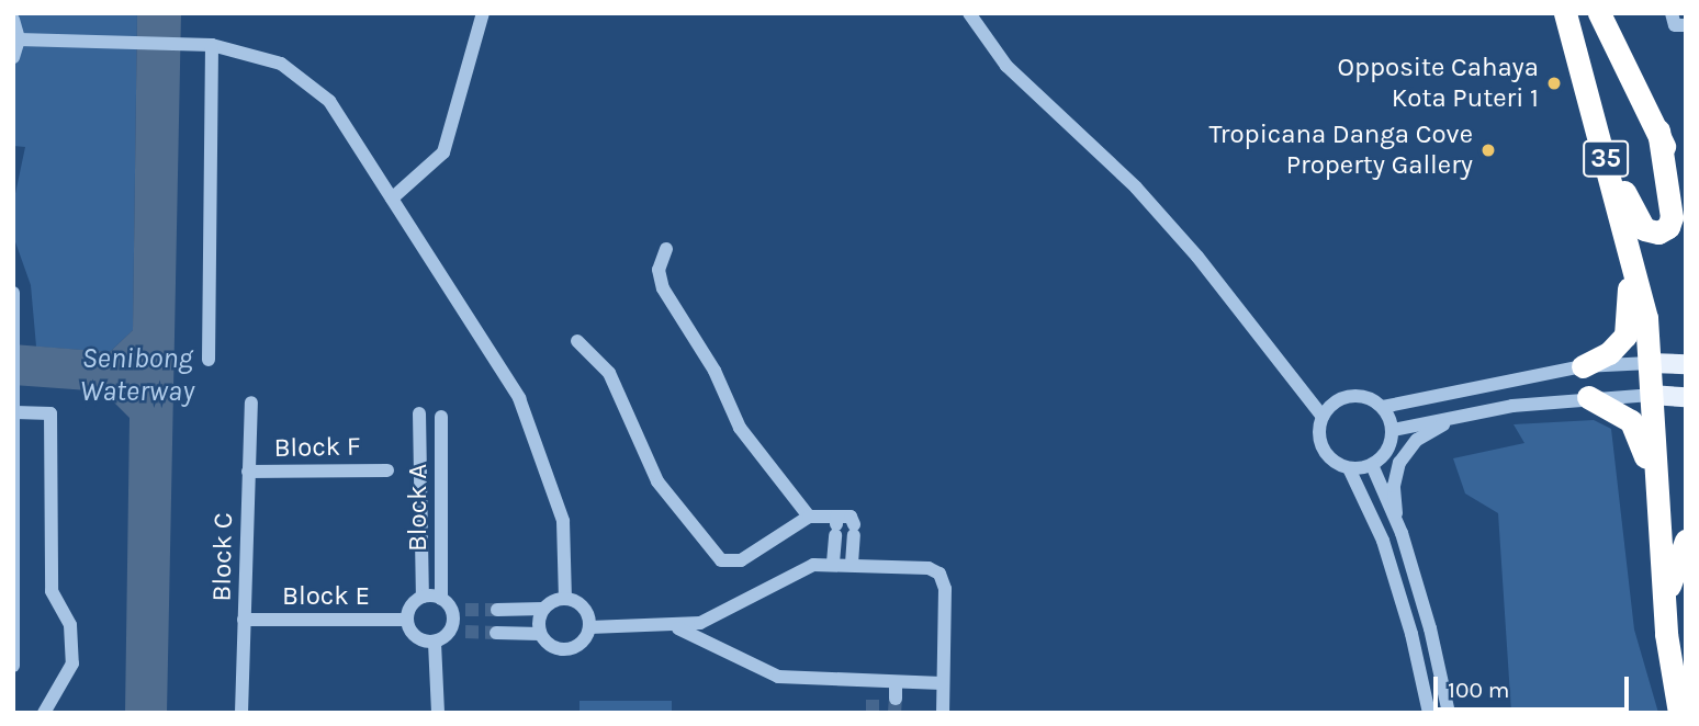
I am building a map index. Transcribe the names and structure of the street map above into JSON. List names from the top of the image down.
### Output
{
  "streets": {
    "highway": ["35"],
    "street": [
      "Block F",
      "Block A",
      "Block C",
      "Block E"
    ]
  },
  "crossings": [
    ["Block F", "Block C"],
    ["Block A", "Block E"],
    ["Block C", "Block E"]
  ],
  "water": ["Senibong Waterway"],
  "places": ["Opposite Cahaya Kota Puteri 1", "Tropicana Danga Cove Property Gallery"],
  "scale_bar": "100 m"
}
